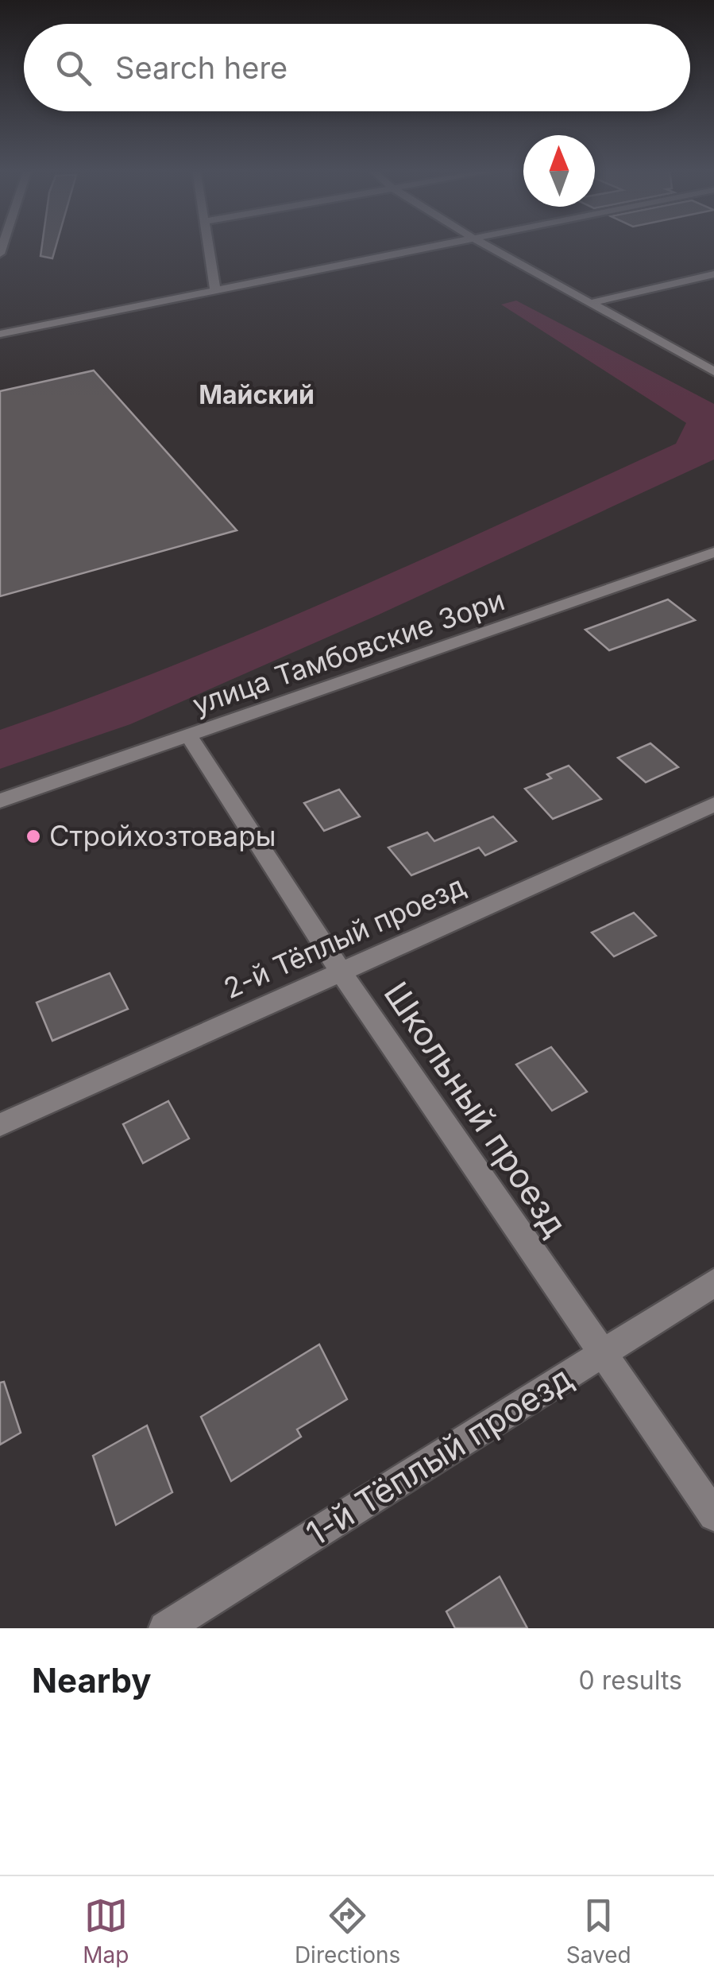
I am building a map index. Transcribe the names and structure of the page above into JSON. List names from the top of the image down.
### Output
{
  "streets": {
    "street": [
      "улица Тамбовские Зори",
      "2-й Тёплый проезд",
      "Школьный проезд",
      "1-й Тёплый проезд"
    ]
  },
  "crossings": [
    ["улица Тамбовские Зори", "Школьный проезд"],
    ["2-й Тёплый проезд", "Школьный проезд"],
    ["Школьный проезд", "1-й Тёплый проезд"]
  ],
  "districts": ["Майский"],
  "places": ["Стройхозтовары"],
  "north": "top",
  "page": {
    "search": "Search here",
    "heading": ["Nearby", "0 results"],
    "nav": ["Map", "Directions", "Saved"]
  }
}
